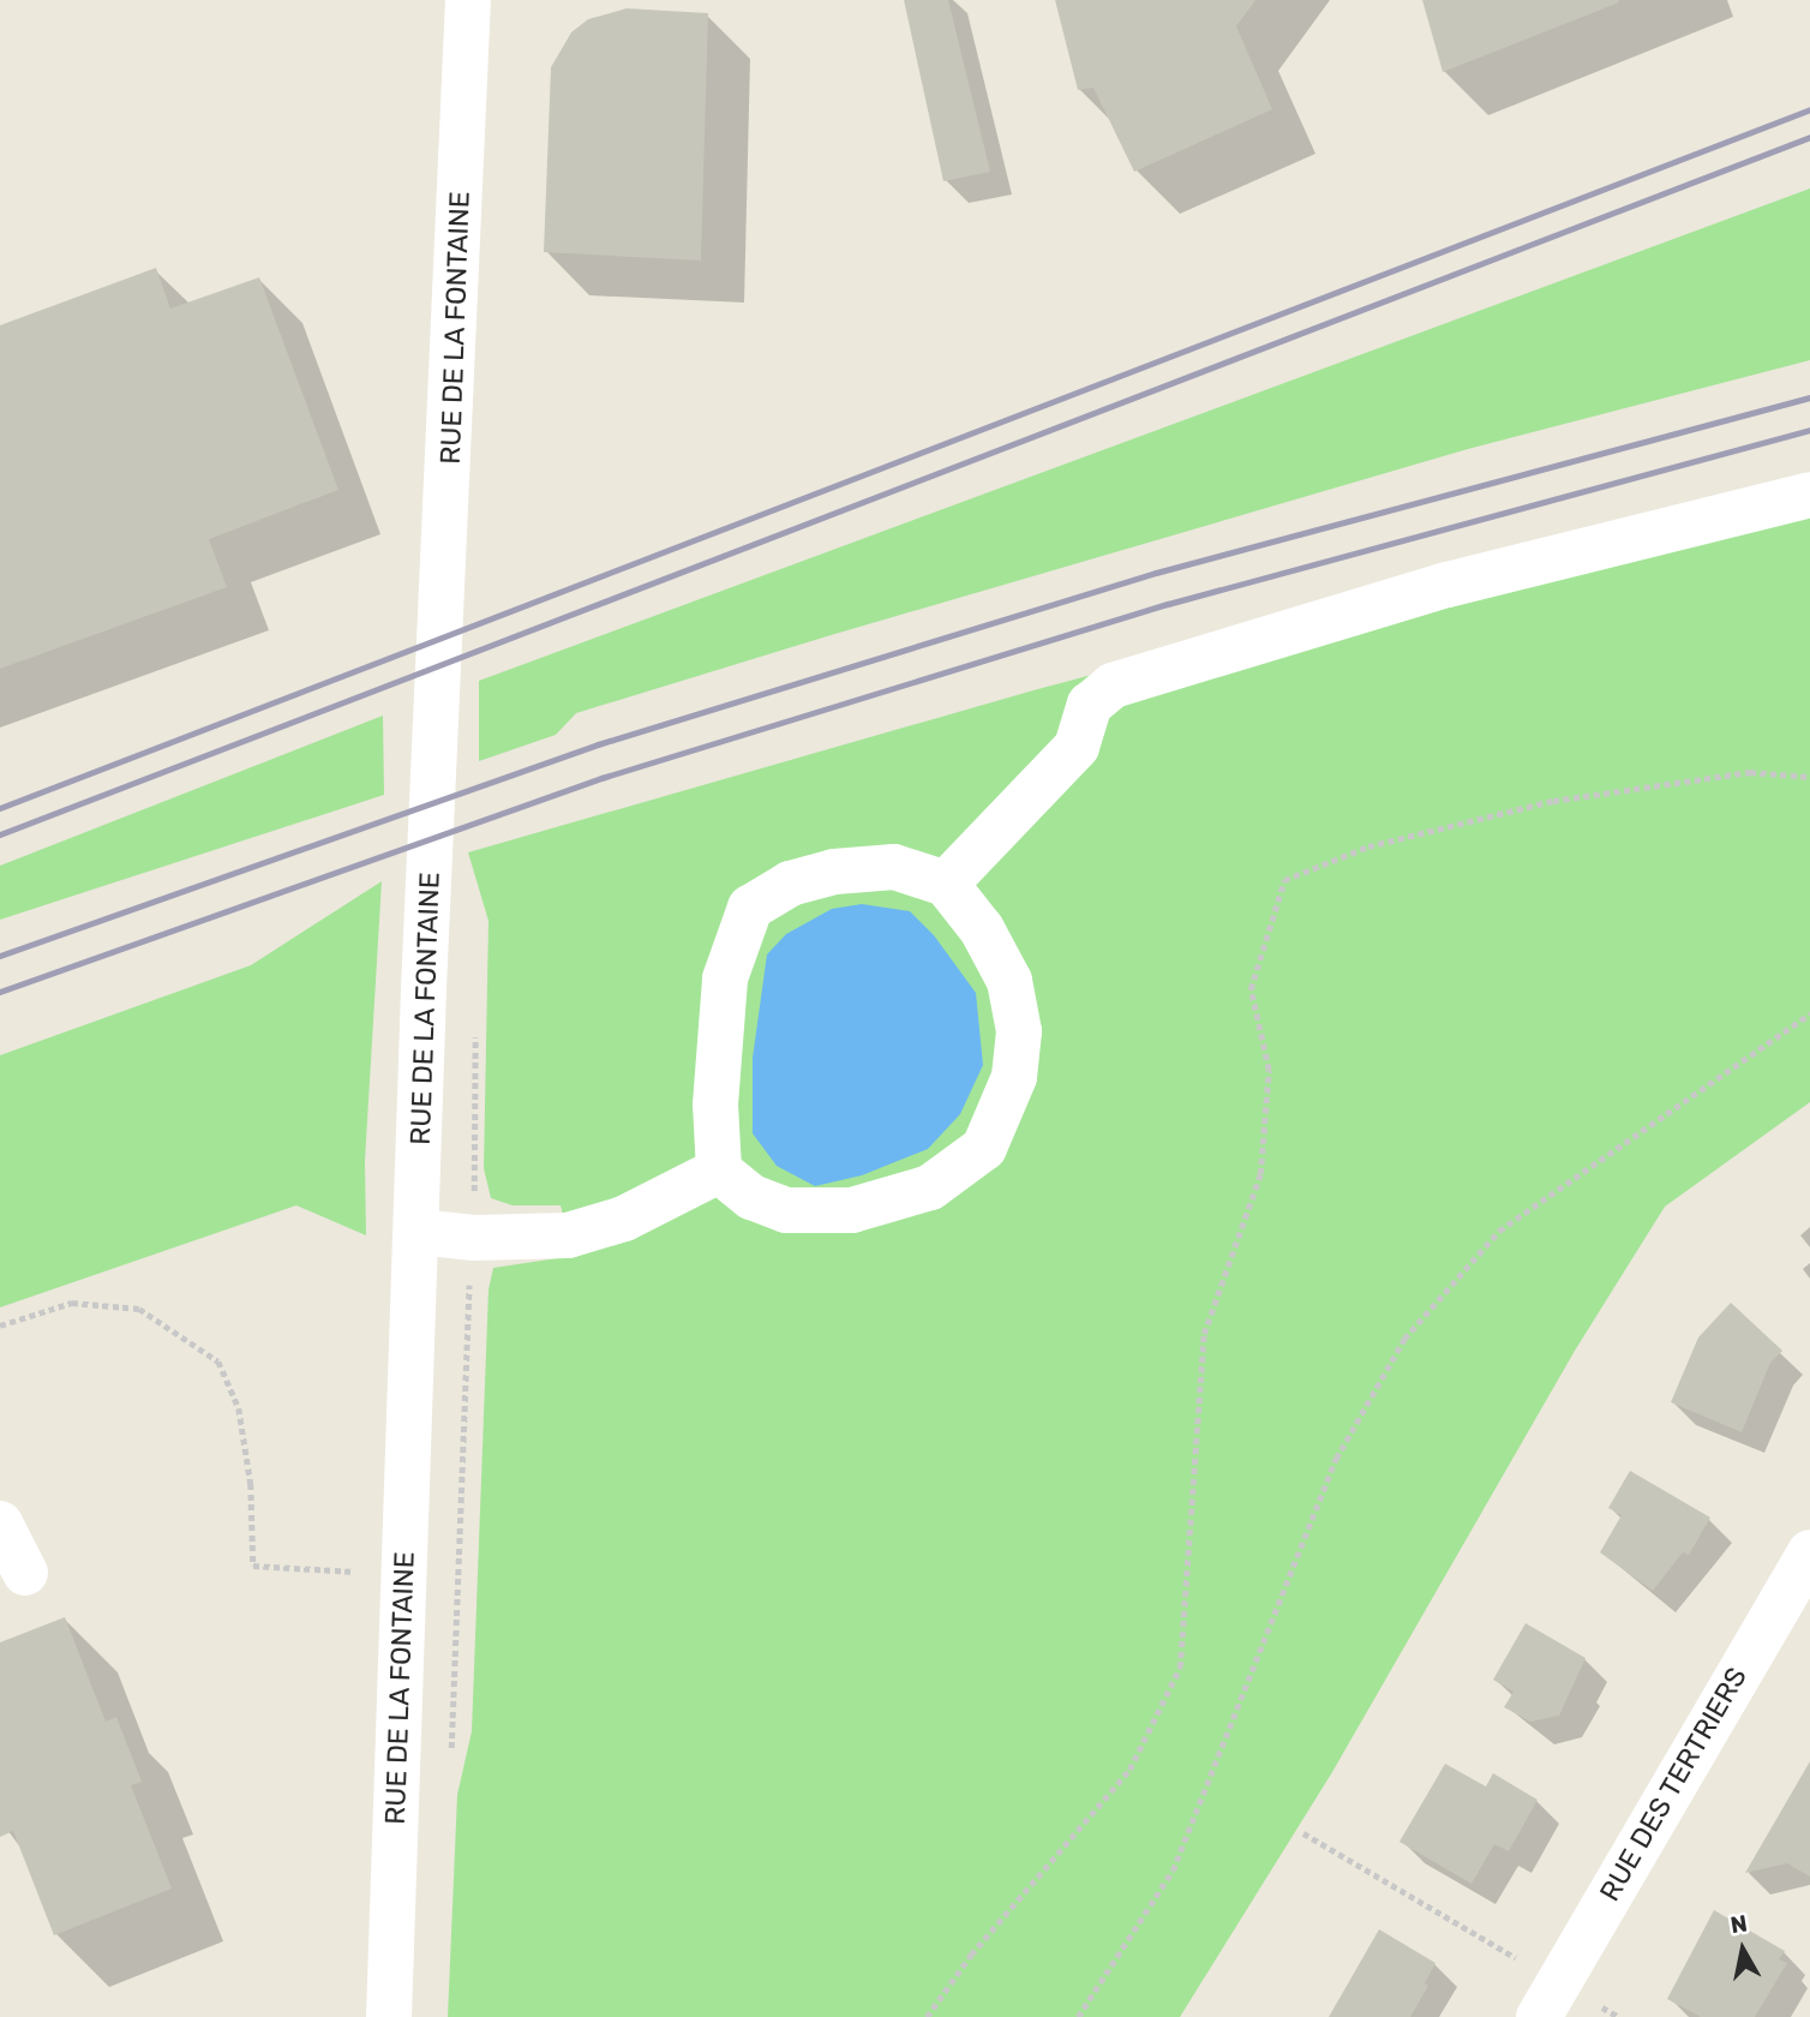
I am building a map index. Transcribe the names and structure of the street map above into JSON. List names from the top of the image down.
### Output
{
  "streets": {
    "street": ["RUE DE LA FONTAINE", "RUE DES TERTRIERS"]
  },
  "north": "top"
}
